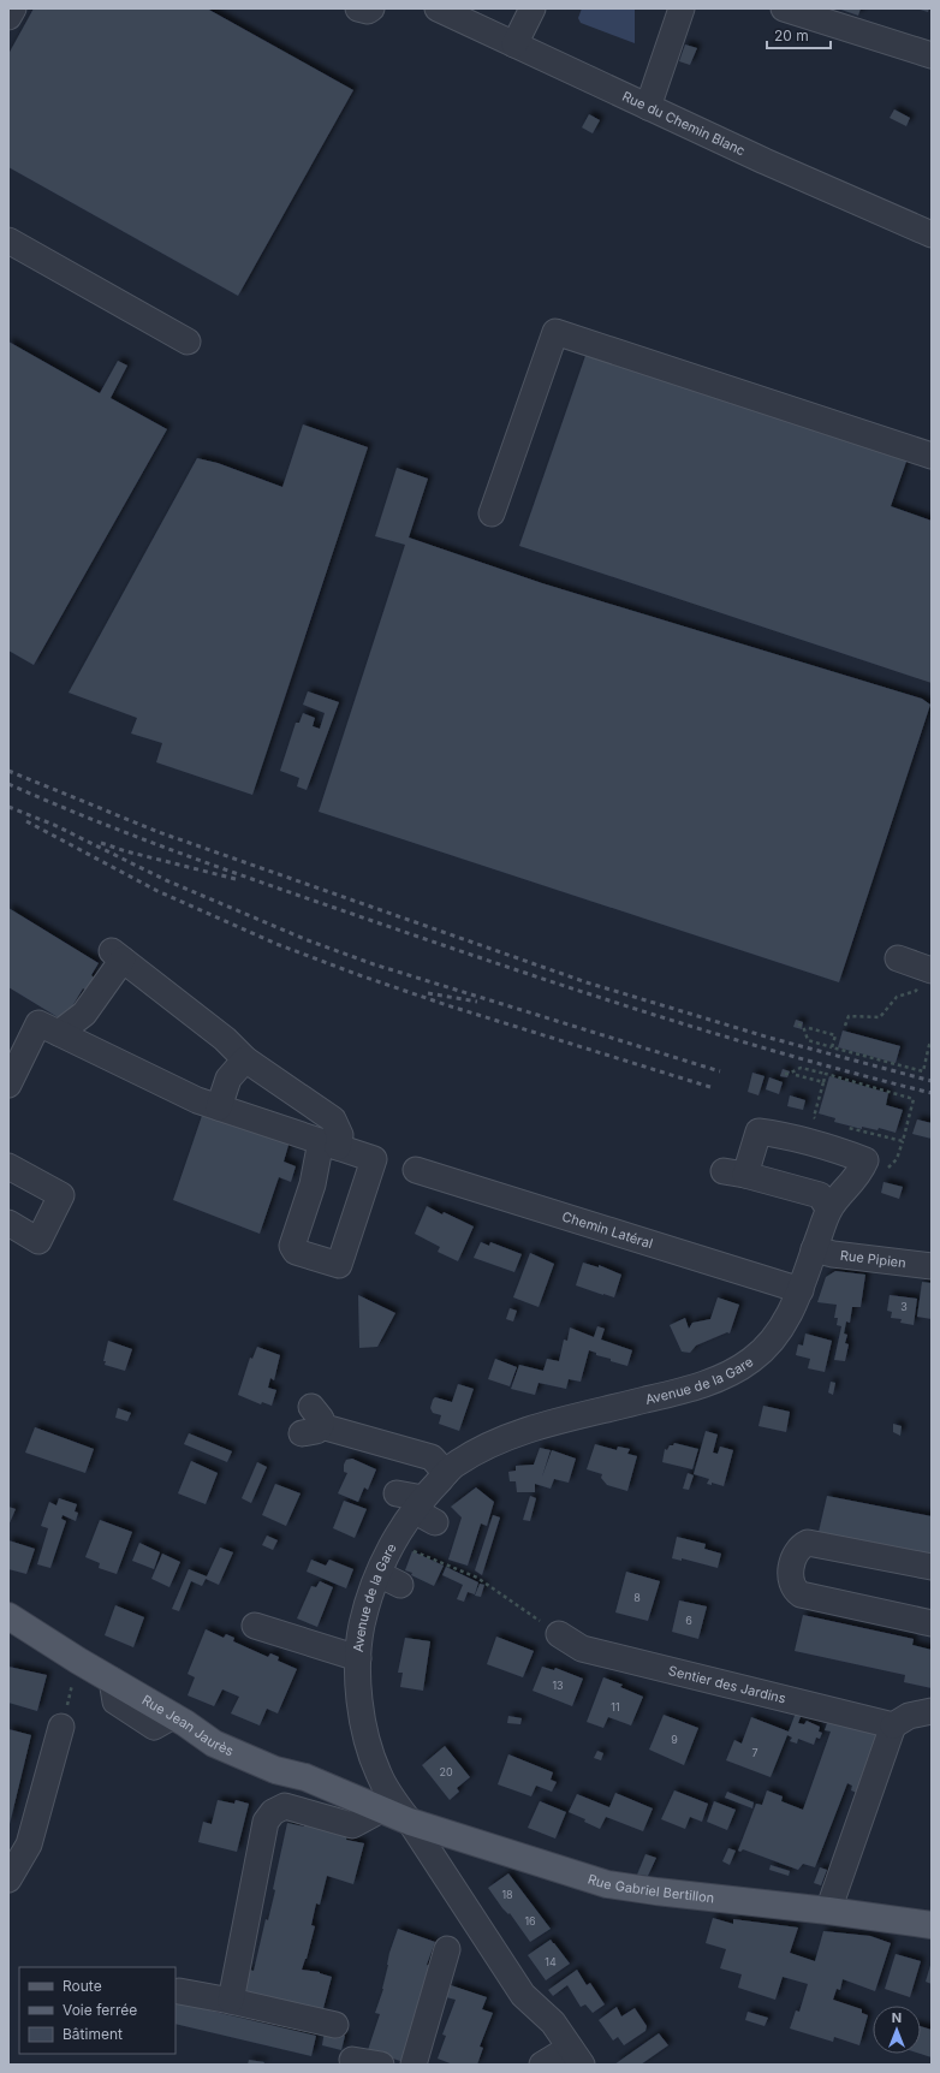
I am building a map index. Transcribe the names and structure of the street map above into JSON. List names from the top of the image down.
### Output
{
  "streets": {
    "main road": ["Rue Jean Jaurès", "Rue Gabriel Bertillon"],
    "street": [
      "Rue du Chemin Blanc",
      "Chemin Latéral",
      "Rue Pipien",
      "Avenue de la Gare",
      "Sentier des Jardins"
    ]
  },
  "crossings": [
    ["Chemin Latéral", "Avenue de la Gare"],
    ["Rue Pipien", "Avenue de la Gare"],
    ["Avenue de la Gare", "Rue Gabriel Bertillon"],
    ["Rue Jean Jaurès", "Rue Gabriel Bertillon"]
  ],
  "house_numbers": [
    "3",
    "8",
    "6",
    "13",
    "11",
    "9",
    "7",
    "20",
    "18",
    "16",
    "14"
  ],
  "legend": ["Route", "Voie ferrée", "Bâtiment"],
  "scale_bar": "20 m",
  "north": "top"
}
